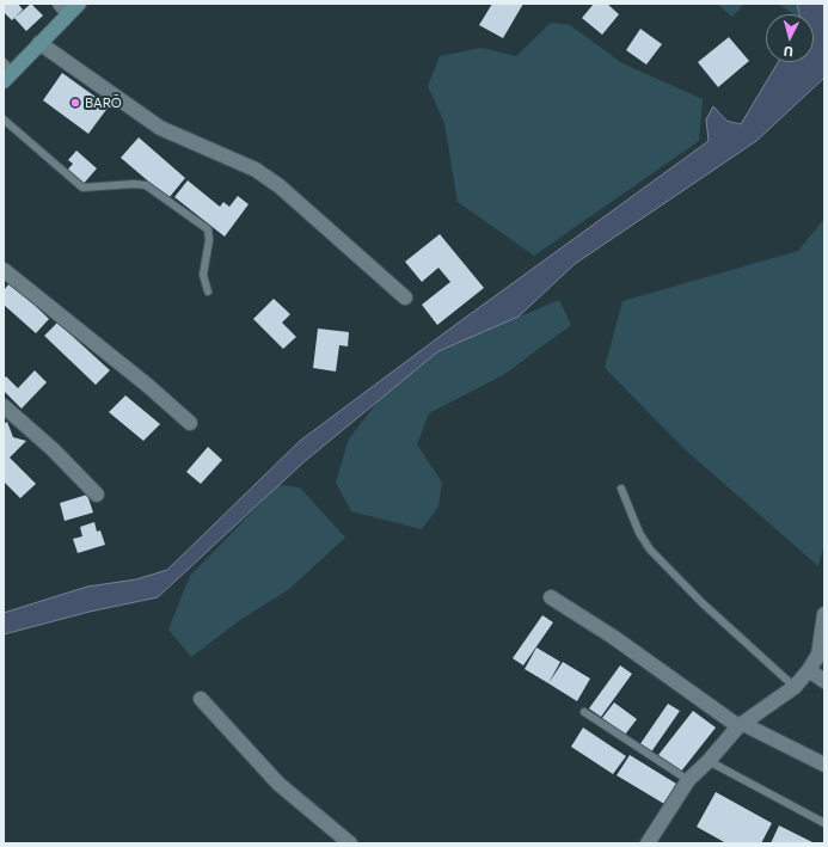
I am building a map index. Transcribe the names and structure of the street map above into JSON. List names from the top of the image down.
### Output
{
  "places": ["BARŌ"],
  "north": "bottom"
}
